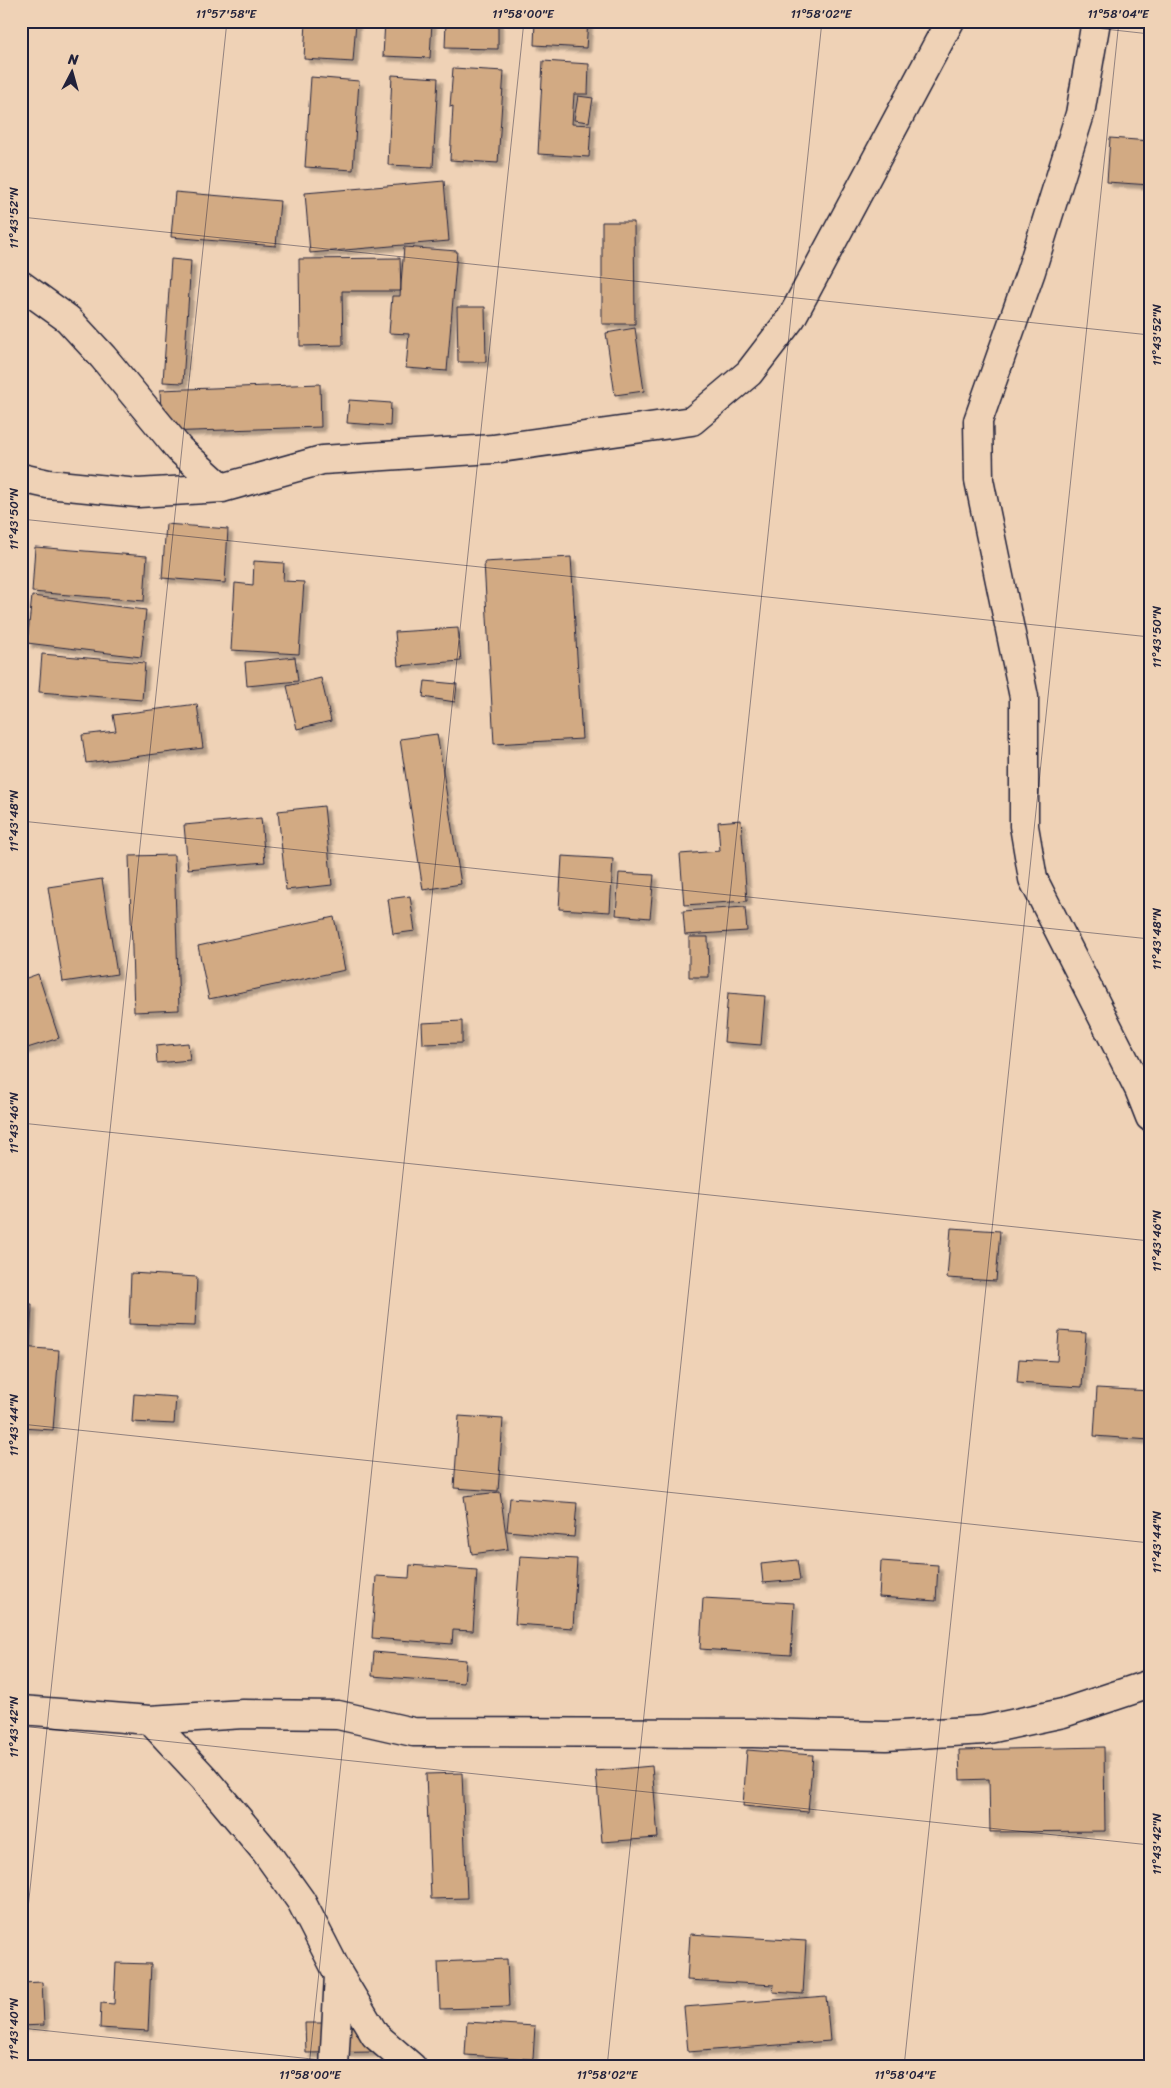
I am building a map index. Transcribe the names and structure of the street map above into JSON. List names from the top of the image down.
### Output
{
  "north": "top",
  "coordinates": [
    "11°57'58\"E",
    "11°58'00\"E",
    "11°58'02\"E",
    "11°58'04\"E",
    "11°43'52\"N",
    "11°43'50\"N",
    "11°43'48\"N",
    "11°43'46\"N",
    "11°43'44\"N",
    "11°43'42\"N",
    "11°43'40\"N"
  ]
}
